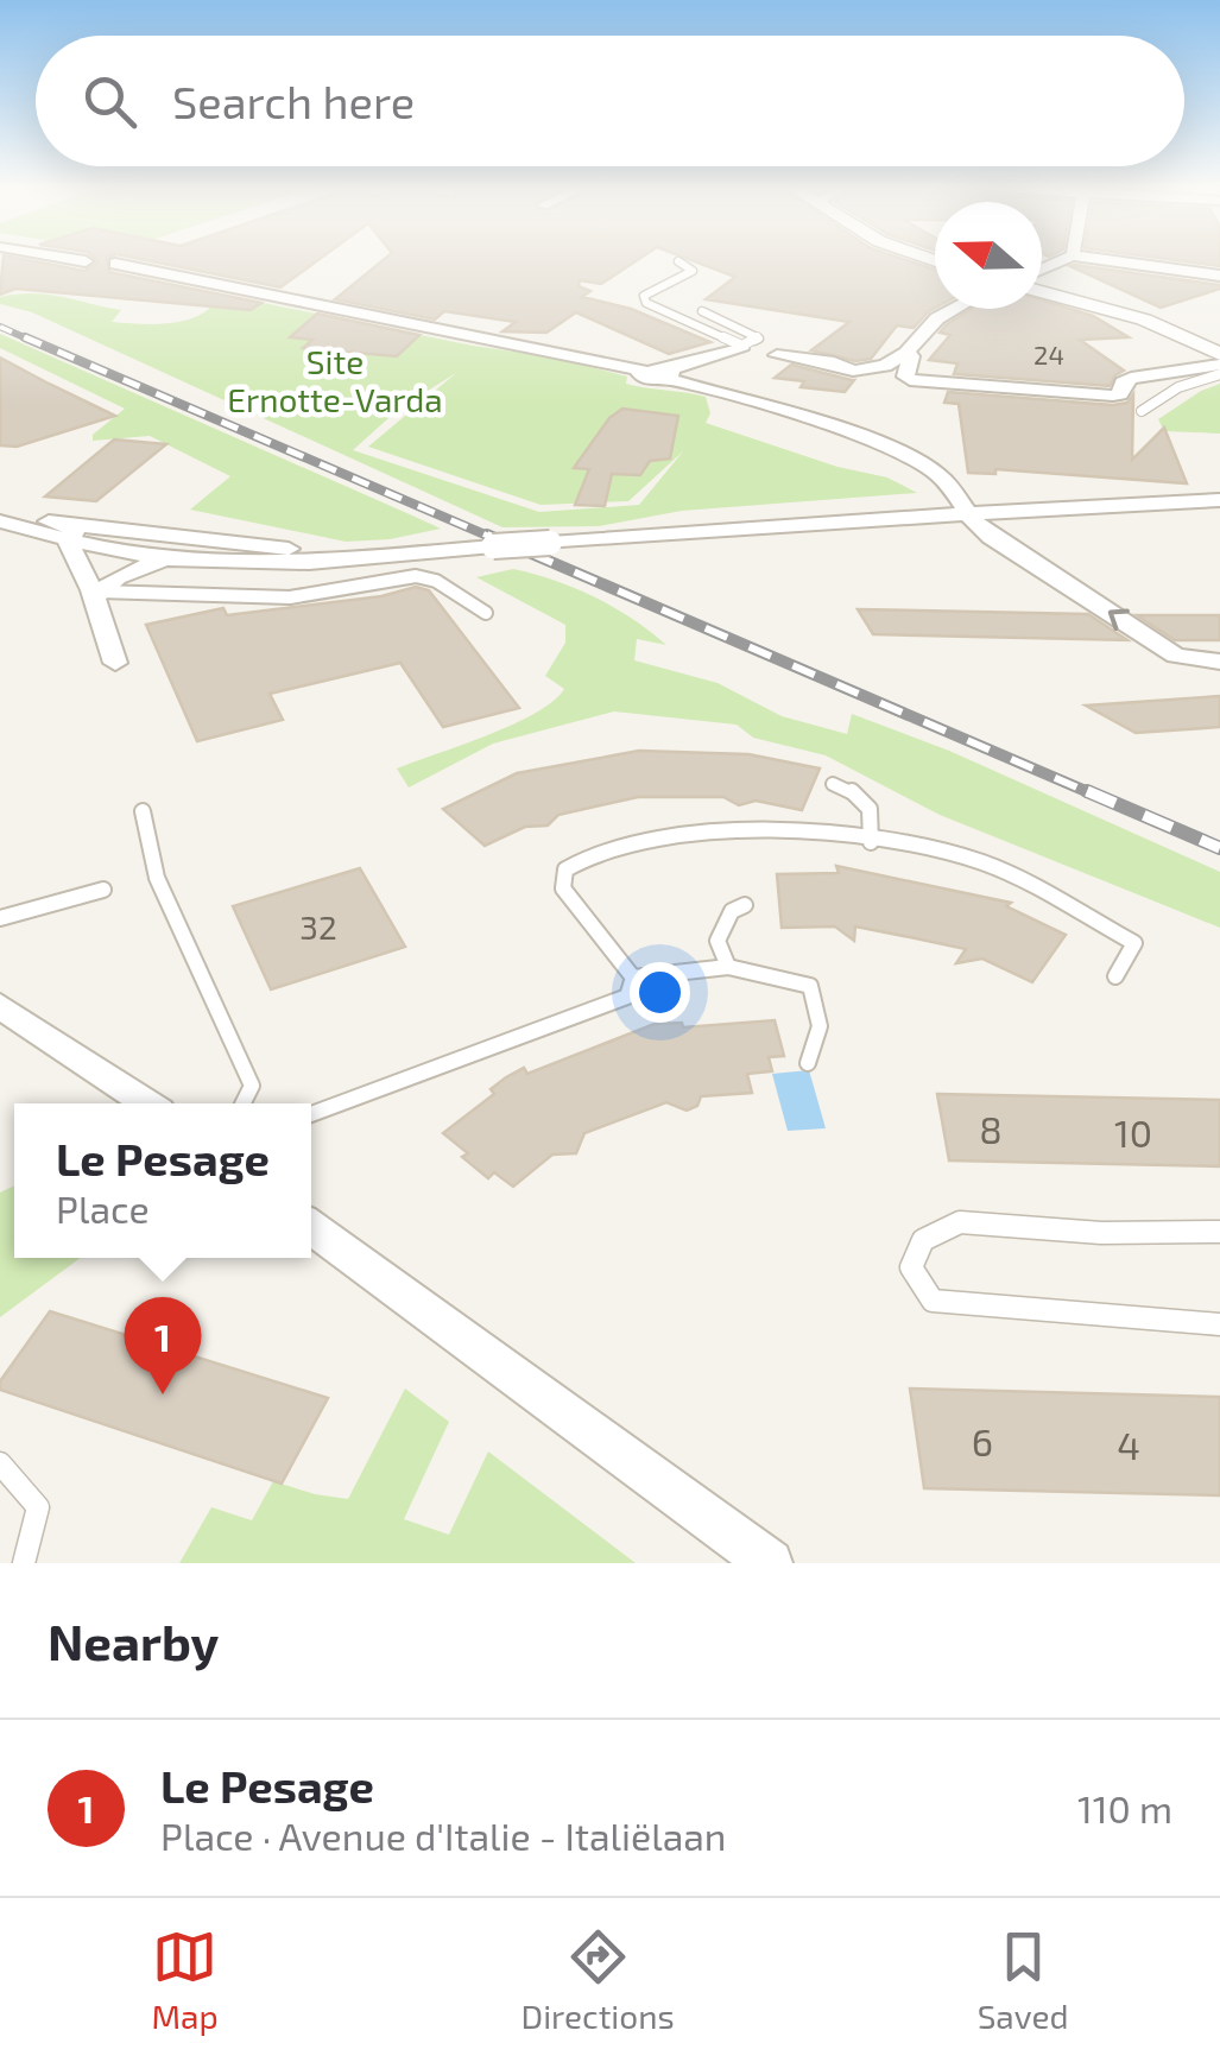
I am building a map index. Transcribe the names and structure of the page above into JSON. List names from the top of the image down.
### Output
{
  "parks": ["Site Ernotte-Varda"],
  "house_numbers": [
    "24",
    "32",
    "8",
    "10",
    "6",
    "4"
  ],
  "north": "left",
  "page": {
    "search": "Search here",
    "popup": ["Le Pesage", "Place"],
    "pins": "1",
    "heading": "Nearby",
    "list": [
      {
        "mark": "1",
        "name": "Le Pesage",
        "note": "Place · Avenue d'Italie - Italiëlaan",
        "value": "110 m"
      }
    ],
    "nav": ["Map", "Directions", "Saved"]
  }
}
